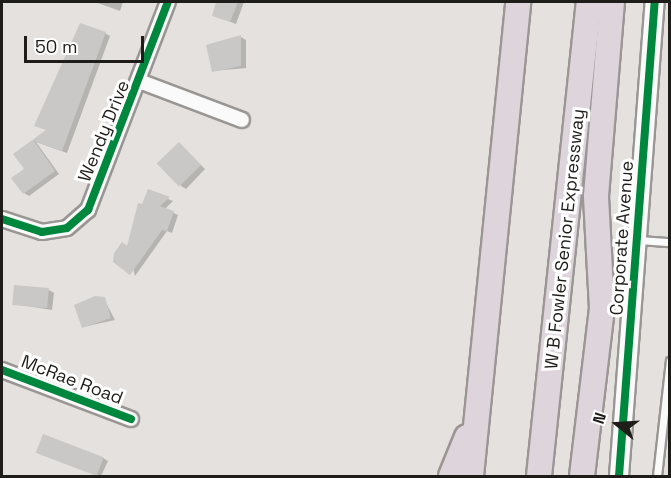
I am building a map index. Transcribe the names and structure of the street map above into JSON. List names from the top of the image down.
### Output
{
  "streets": {
    "highway": ["W B Fowler Senior Expressway"],
    "street": ["Wendy Drive", "Corporate Avenue", "McRae Road"]
  },
  "scale_bar": "50 m",
  "north": "left"
}
